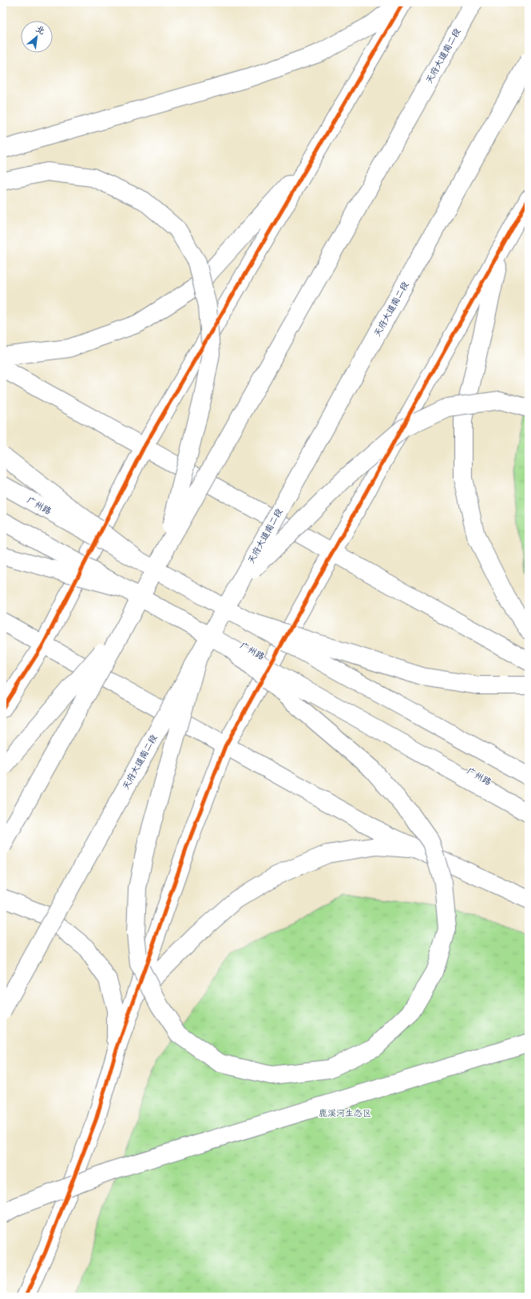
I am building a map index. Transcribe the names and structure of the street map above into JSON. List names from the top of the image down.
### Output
{
  "streets": {
    "main road": ["天府大道南二段", "广州路"]
  },
  "parks": ["鹿溪河生态区"],
  "north": "top right"
}
